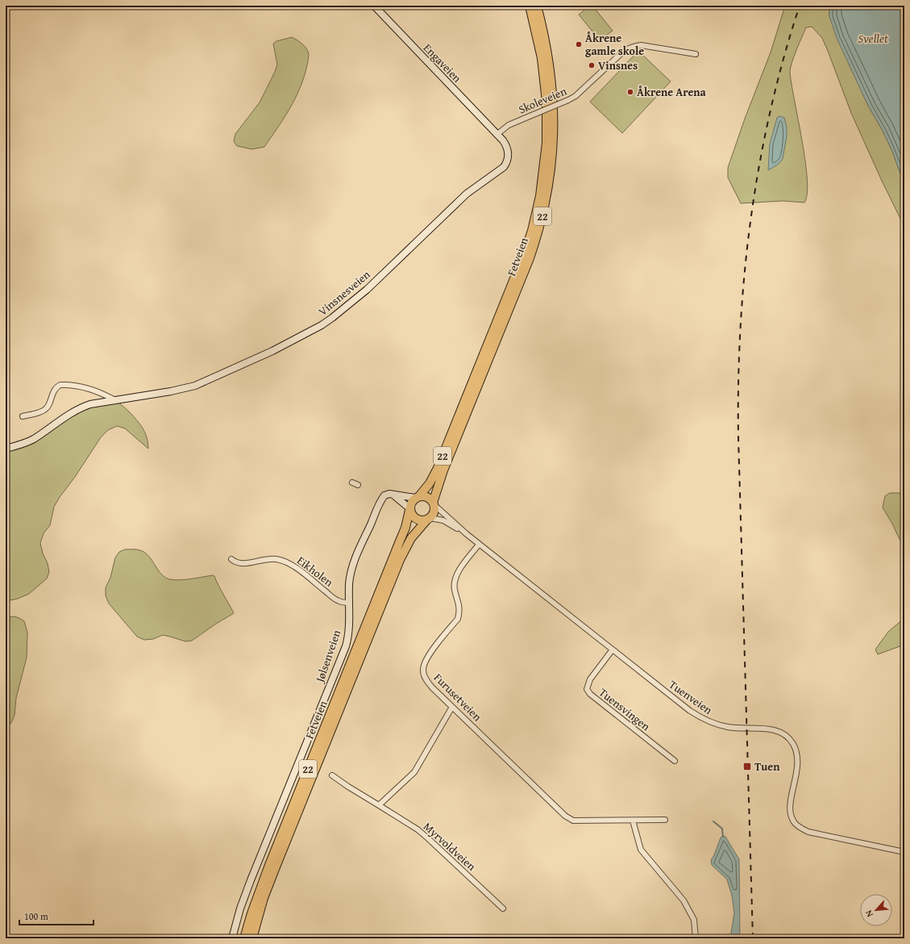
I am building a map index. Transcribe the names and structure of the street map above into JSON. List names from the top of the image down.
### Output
{
  "streets": {
    "highway": ["22", "Fetveien"],
    "main road": ["Engaveien", "Vinsnesveien", "Jølsenveien"],
    "street": [
      "Skoleveien",
      "Eikholen",
      "Furusetveien",
      "Tuenveien",
      "Tuensvingen",
      "Myrvoldveien"
    ]
  },
  "crossings": [
    ["Engaveien", "Skoleveien"],
    ["Engaveien", "Vinsnesveien"],
    ["Skoleveien", "Vinsnesveien"],
    ["22", "Fetveien"],
    ["22", "Tuenveien"],
    ["Fetveien", "Tuenveien"],
    ["Eikholen", "Jølsenveien"],
    ["Furusetveien", "Tuenveien"],
    ["Tuenveien", "Tuensvingen"]
  ],
  "water": ["Svellet"],
  "places": {
    "other": ["Åkrene gamle skole", "Vinsnes", "Åkrene Arena"],
    "transit": ["Tuen"]
  },
  "scale_bar": "100 m",
  "north": "bottom left"
}
